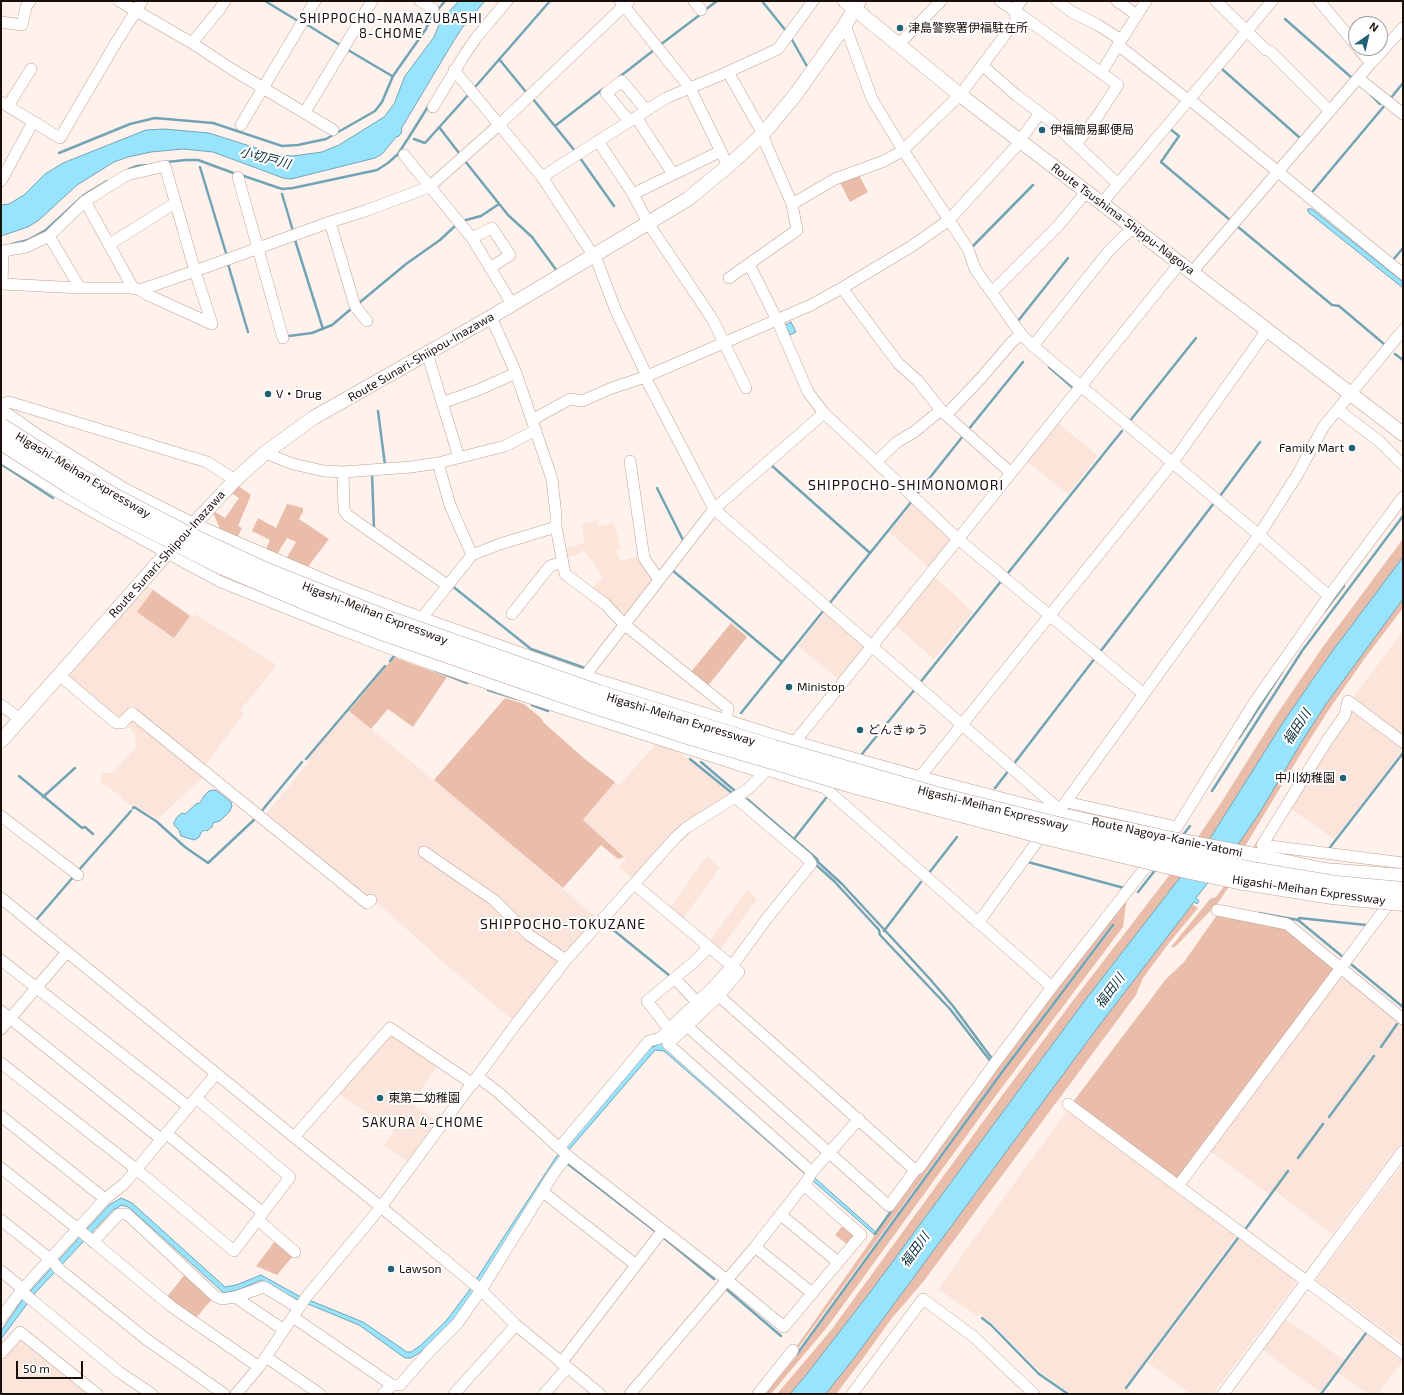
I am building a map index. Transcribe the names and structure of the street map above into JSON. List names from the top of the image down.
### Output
{
  "streets": {
    "highway": ["Higashi-Meihan Expressway"],
    "main road": ["Route Tsushima-Shippu-Nagoya", "Route Sunari-Shiipou-Inazawa", "Route Nagoya-Kanie-Yatomi"]
  },
  "crossings": [
    ["Route Tsushima-Shippu-Nagoya", "Route Sunari-Shiipou-Inazawa"],
    ["Route Sunari-Shiipou-Inazawa", "Route Nagoya-Kanie-Yatomi"]
  ],
  "districts": [
    "SHIPPOCHO-NAMAZUBASHI 8-CHOME",
    "SHIPPOCHO-SHIMONOMORI",
    "SHIPPOCHO-TOKUZANE",
    "SAKURA 4-CHOME"
  ],
  "water": ["小切戸川", "福田川"],
  "places": [
    "津島警察署伊福駐在所",
    "伊福簡易郵便局",
    "V・Drug",
    "Family Mart",
    "Ministop",
    "どんきゅう",
    "中川幼稚園",
    "東第二幼稚園",
    "Lawson"
  ],
  "scale_bar": "50 m",
  "north": "top right"
}
